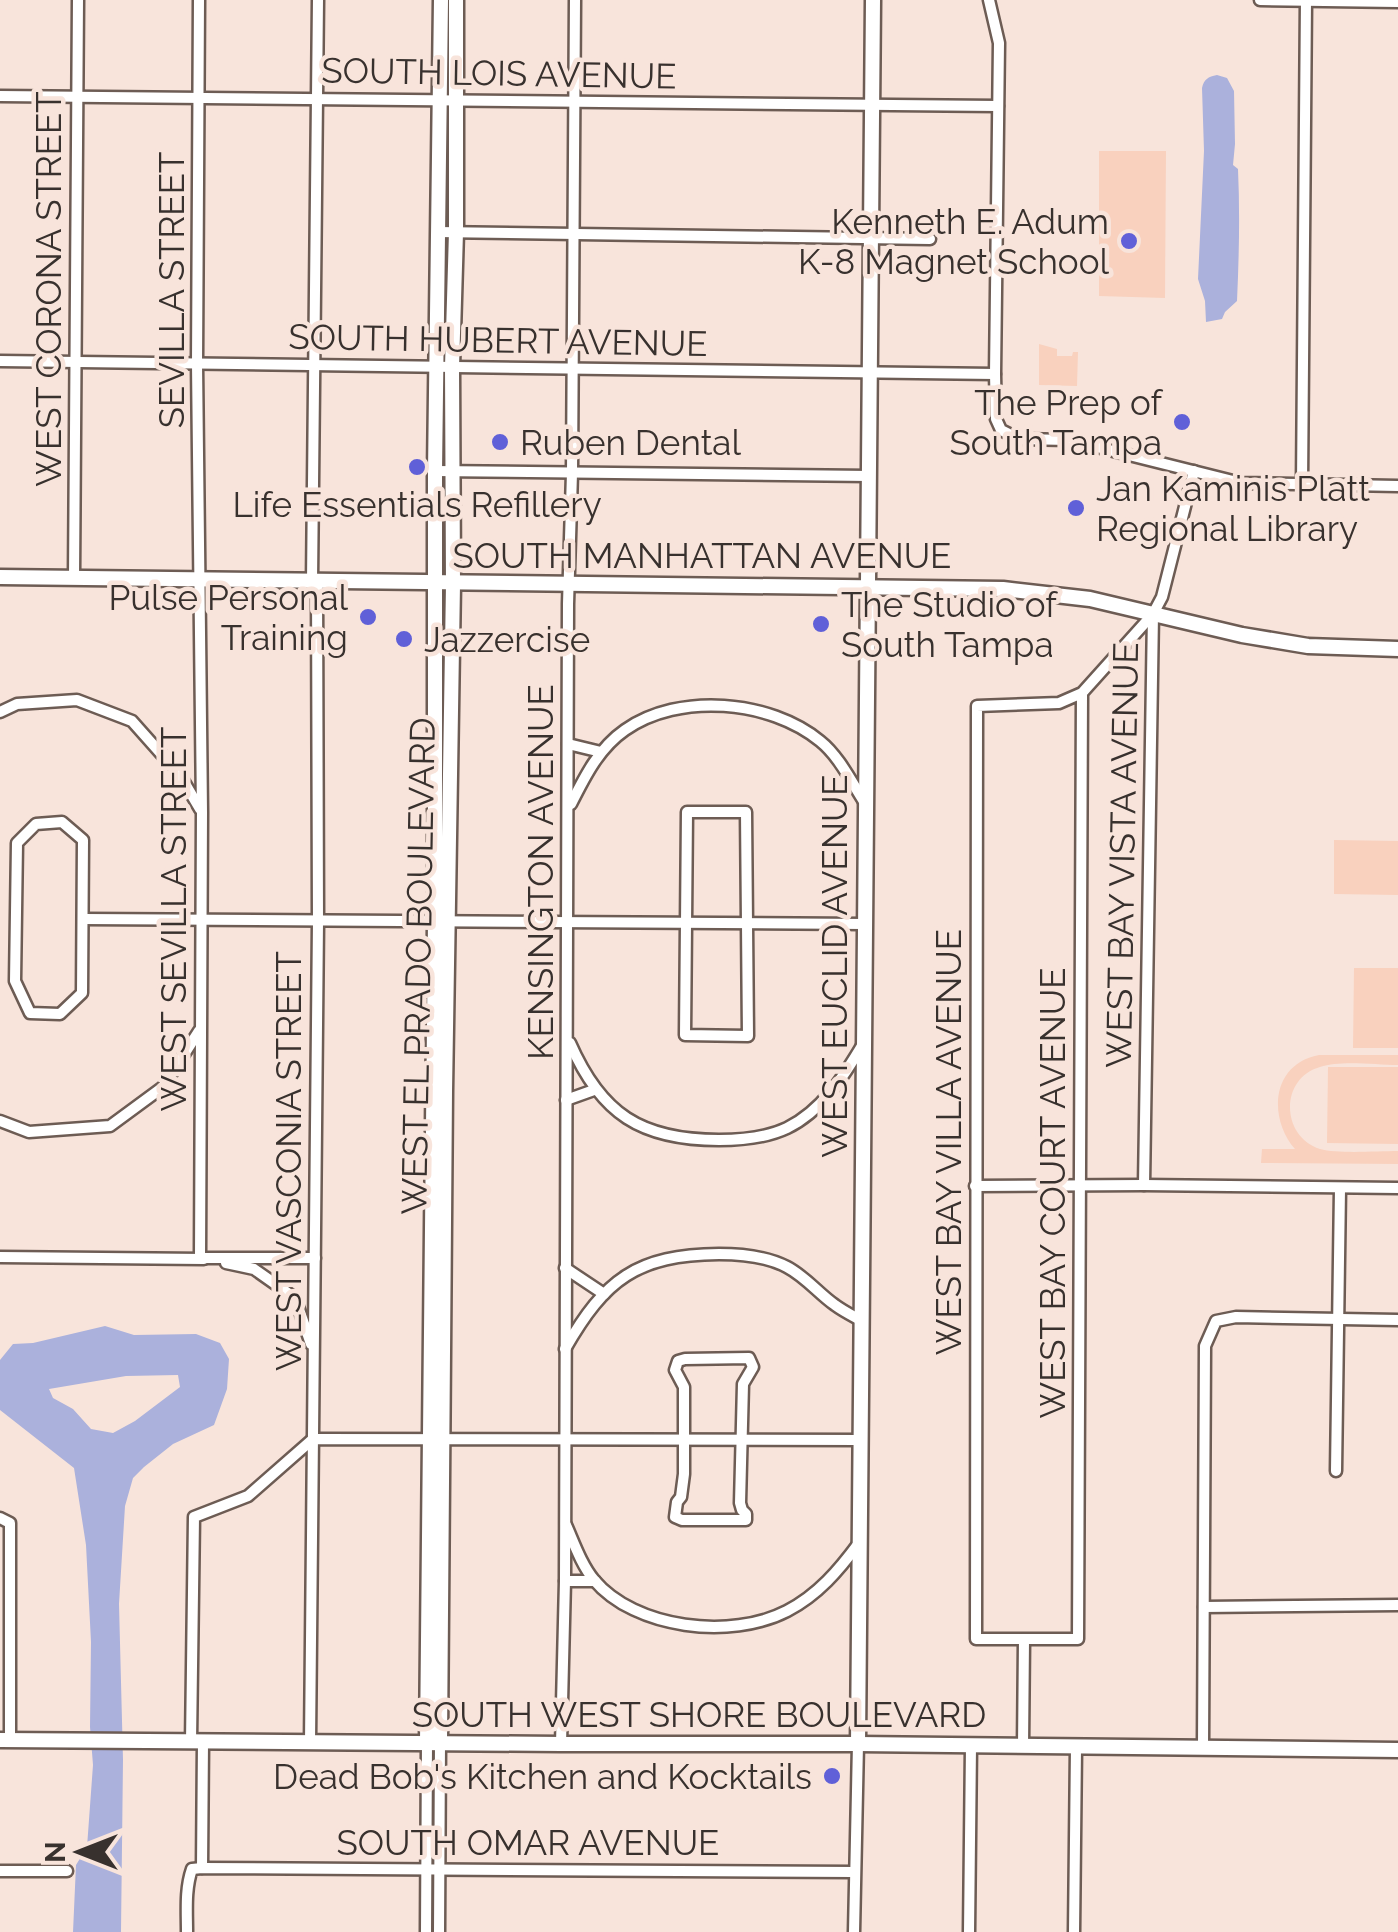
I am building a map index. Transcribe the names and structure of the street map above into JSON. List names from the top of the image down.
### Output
{
  "streets": {
    "street": [
      "SOUTH LOIS AVENUE",
      "WEST CORONA STREET",
      "SEVILLA STREET",
      "SOUTH HUBERT AVENUE",
      "SOUTH MANHATTAN AVENUE",
      "WEST BAY VISTA AVENUE",
      "KENSINGTON AVENUE",
      "WEST SEVILLA STREET",
      "WEST EL PRADO BOULEVARD",
      "WEST EUCLID AVENUE",
      "WEST BAY VILLA AVENUE",
      "WEST VASCONIA STREET",
      "WEST BAY COURT AVENUE",
      "SOUTH WEST SHORE BOULEVARD",
      "SOUTH OMAR AVENUE"
    ]
  },
  "crossings": [
    ["SOUTH LOIS AVENUE", "WEST CORONA STREET"],
    ["SOUTH LOIS AVENUE", "SEVILLA STREET"],
    ["SOUTH LOIS AVENUE", "KENSINGTON AVENUE"],
    ["SOUTH LOIS AVENUE", "WEST EL PRADO BOULEVARD"],
    ["SOUTH LOIS AVENUE", "WEST EUCLID AVENUE"],
    ["SOUTH LOIS AVENUE", "WEST VASCONIA STREET"],
    ["WEST CORONA STREET", "SOUTH HUBERT AVENUE"],
    ["WEST CORONA STREET", "SOUTH MANHATTAN AVENUE"],
    ["SEVILLA STREET", "SOUTH HUBERT AVENUE"],
    ["SEVILLA STREET", "SOUTH MANHATTAN AVENUE"],
    ["SEVILLA STREET", "WEST SEVILLA STREET"],
    ["SOUTH HUBERT AVENUE", "KENSINGTON AVENUE"],
    ["SOUTH HUBERT AVENUE", "WEST EL PRADO BOULEVARD"],
    ["SOUTH HUBERT AVENUE", "WEST EUCLID AVENUE"],
    ["SOUTH HUBERT AVENUE", "WEST VASCONIA STREET"],
    ["SOUTH MANHATTAN AVENUE", "WEST BAY VISTA AVENUE"],
    ["SOUTH MANHATTAN AVENUE", "KENSINGTON AVENUE"],
    ["SOUTH MANHATTAN AVENUE", "WEST SEVILLA STREET"],
    ["SOUTH MANHATTAN AVENUE", "WEST EL PRADO BOULEVARD"],
    ["SOUTH MANHATTAN AVENUE", "WEST EUCLID AVENUE"],
    ["SOUTH MANHATTAN AVENUE", "WEST VASCONIA STREET"],
    ["KENSINGTON AVENUE", "SOUTH WEST SHORE BOULEVARD"],
    ["WEST EL PRADO BOULEVARD", "SOUTH WEST SHORE BOULEVARD"],
    ["WEST EL PRADO BOULEVARD", "SOUTH OMAR AVENUE"],
    ["WEST EUCLID AVENUE", "SOUTH WEST SHORE BOULEVARD"],
    ["WEST EUCLID AVENUE", "SOUTH OMAR AVENUE"],
    ["WEST BAY VILLA AVENUE", "WEST BAY COURT AVENUE"],
    ["WEST VASCONIA STREET", "SOUTH WEST SHORE BOULEVARD"]
  ],
  "places": [
    "Kenneth E. Adum K-8 Magnet School",
    "The Prep of South Tampa",
    "Ruben Dental",
    "Life Essentials Refillery",
    "Jan Kaminis Platt Regional Library",
    "Pulse Personal Training",
    "The Studio of South Tampa",
    "Jazzercise",
    "Dead Bob's Kitchen and Kocktails"
  ],
  "north": "left"
}
